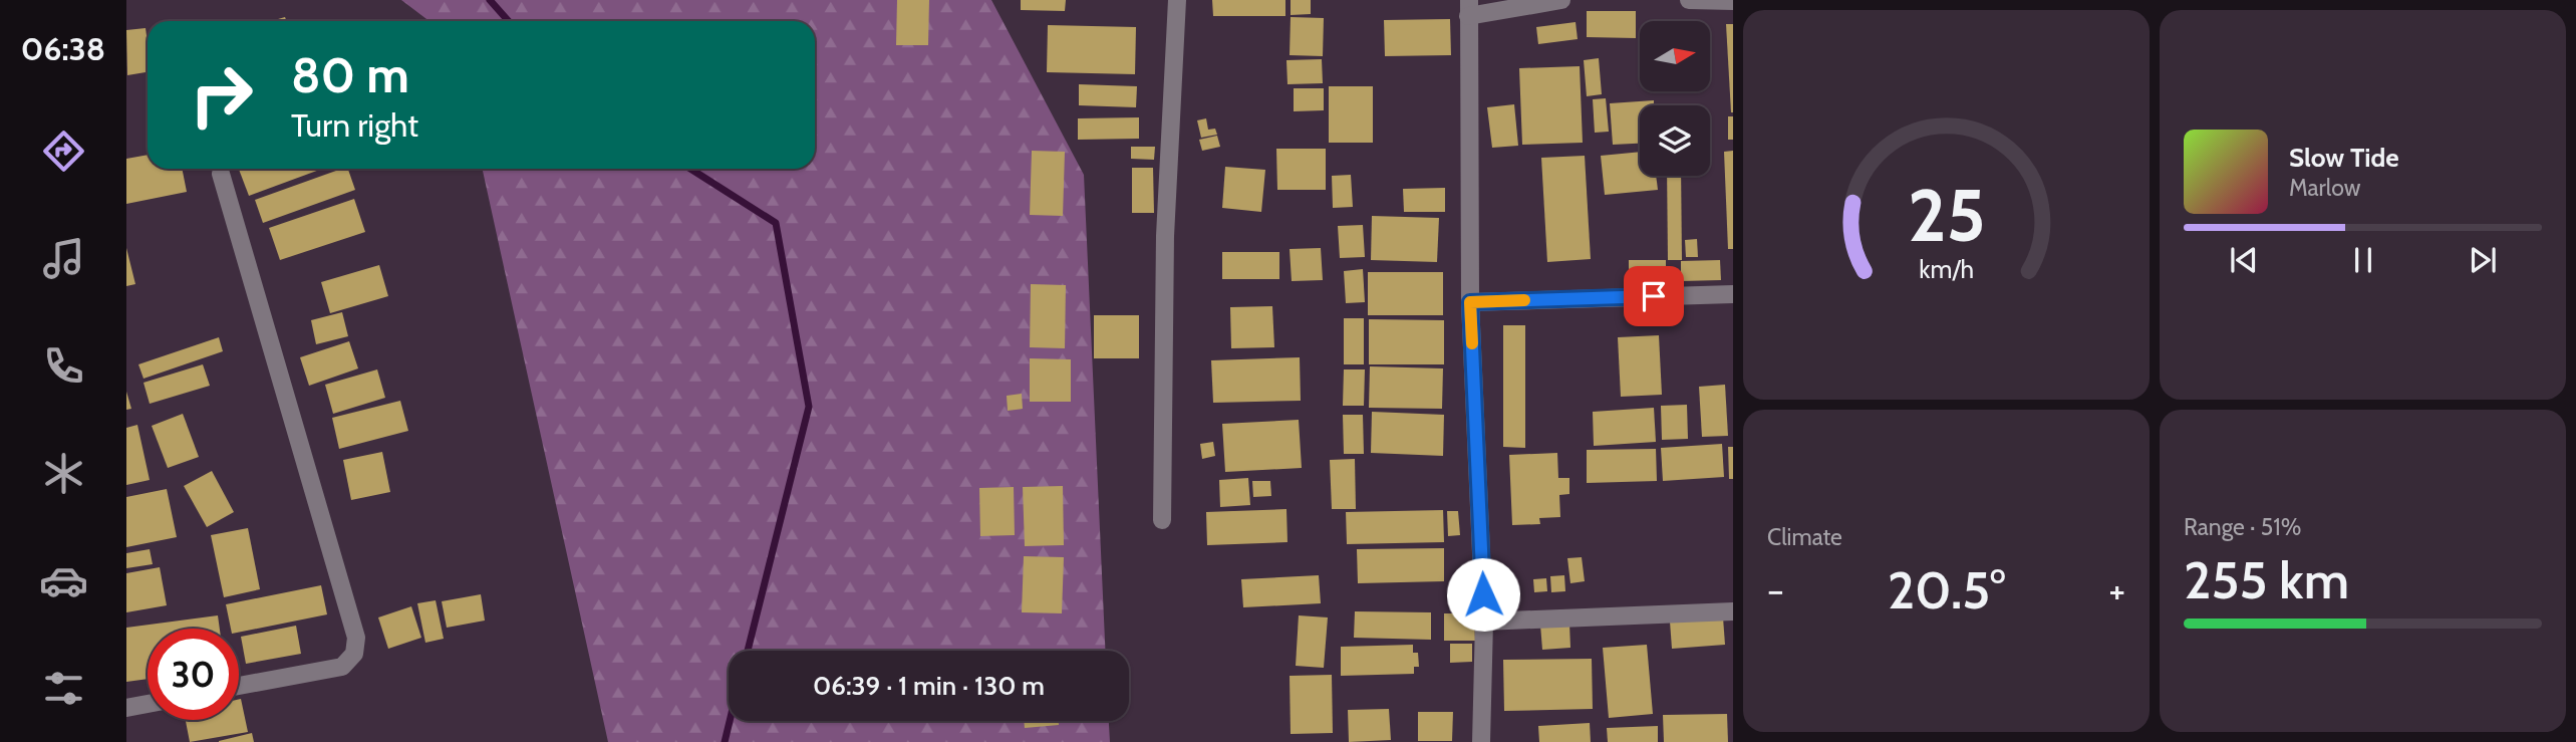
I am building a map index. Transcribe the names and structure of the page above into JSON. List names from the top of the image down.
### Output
{
  "north": "right",
  "page": {
    "tabs": "06:38",
    "turn": ["80 m", "Turn right"],
    "song": ["Slow Tide", "Marlow"],
    "tile": [
      "Climate",
      ["Range · 51%", "255 km"]
    ],
    "heat": ["−", "20.5°", "+"],
    "limit": "30",
    "trip": "06:39 · 1 min · 130 m",
    "gauge": ["25", "km/h"]
  }
}
